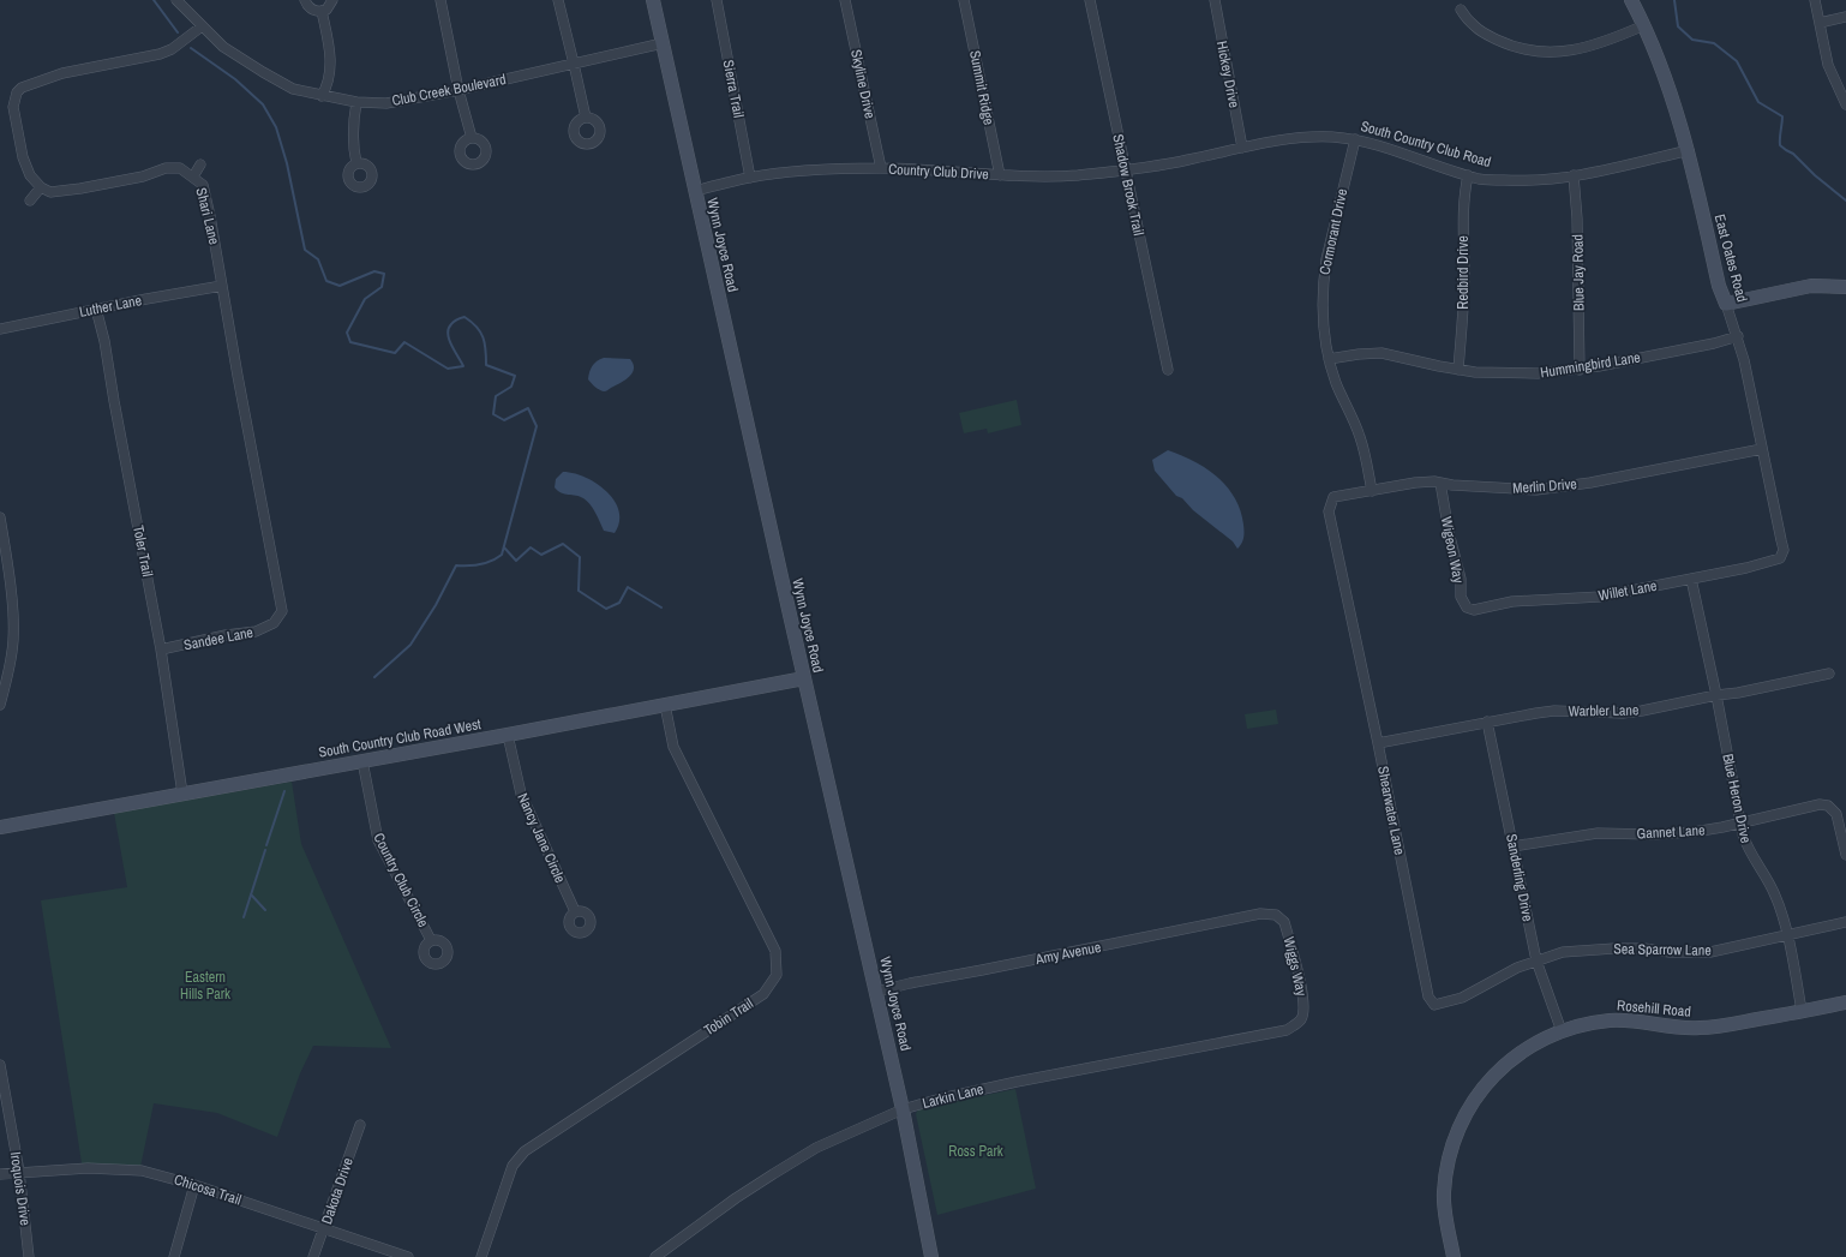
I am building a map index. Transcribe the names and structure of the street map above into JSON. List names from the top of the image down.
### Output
{
  "streets": {
    "street": [
      "Hickey Drive",
      "Skyline Drive",
      "Summit Ridge",
      "Sierra Trail",
      "Club Creek Boulevard",
      "South Country Club Road",
      "Country Club Drive",
      "Shadow Brook Trail",
      "Shari Lane",
      "Cormorant Drive",
      "Wynn Joyce Road",
      "East Oates Road",
      "Redbird Drive",
      "Blue Jay Road",
      "Luther Lane",
      "Hummingbird Lane",
      "Merlin Drive",
      "Wigeon Way",
      "Toler Trail",
      "Willet Lane",
      "Sandee Lane",
      "Warbler Lane",
      "South Country Club Road West",
      "Blue Heron Drive",
      "Shearwater Lane",
      "Gannet Lane",
      "Nancy Jane Circle",
      "Sanderling Drive",
      "Country Club Circle",
      "Sea Sparrow Lane",
      "Amy Avenue",
      "Wiggs Way",
      "Rosehill Road",
      "Tobin Trail",
      "Larkin Lane",
      "Iroquois Drive",
      "Chicosa Trail",
      "Dakota Drive"
    ]
  },
  "crossings": [
    ["Hickey Drive", "South Country Club Road"],
    ["Skyline Drive", "Country Club Drive"],
    ["Summit Ridge", "Country Club Drive"],
    ["Sierra Trail", "Country Club Drive"],
    ["Club Creek Boulevard", "Wynn Joyce Road"],
    ["South Country Club Road", "Country Club Drive"],
    ["South Country Club Road", "Cormorant Drive"],
    ["South Country Club Road", "East Oates Road"],
    ["South Country Club Road", "Redbird Drive"],
    ["South Country Club Road", "Blue Jay Road"],
    ["Country Club Drive", "Shadow Brook Trail"],
    ["Country Club Drive", "Wynn Joyce Road"],
    ["Shari Lane", "Luther Lane"],
    ["Shari Lane", "Sandee Lane"],
    ["Cormorant Drive", "Hummingbird Lane"],
    ["Cormorant Drive", "Merlin Drive"],
    ["Wynn Joyce Road", "South Country Club Road West"],
    ["Wynn Joyce Road", "Amy Avenue"],
    ["Wynn Joyce Road", "Larkin Lane"],
    ["East Oates Road", "Hummingbird Lane"],
    ["East Oates Road", "Merlin Drive"],
    ["East Oates Road", "Willet Lane"],
    ["Redbird Drive", "Hummingbird Lane"],
    ["Blue Jay Road", "Hummingbird Lane"],
    ["Luther Lane", "Toler Trail"],
    ["Merlin Drive", "Wigeon Way"],
    ["Merlin Drive", "Shearwater Lane"],
    ["Wigeon Way", "Willet Lane"],
    ["Toler Trail", "Sandee Lane"],
    ["Toler Trail", "South Country Club Road West"],
    ["Willet Lane", "Blue Heron Drive"],
    ["Warbler Lane", "Blue Heron Drive"],
    ["Warbler Lane", "Shearwater Lane"],
    ["Warbler Lane", "Sanderling Drive"],
    ["South Country Club Road West", "Nancy Jane Circle"],
    ["South Country Club Road West", "Country Club Circle"],
    ["South Country Club Road West", "Tobin Trail"],
    ["Blue Heron Drive", "Gannet Lane"],
    ["Blue Heron Drive", "Sea Sparrow Lane"],
    ["Blue Heron Drive", "Rosehill Road"],
    ["Shearwater Lane", "Sanderling Drive"],
    ["Shearwater Lane", "Sea Sparrow Lane"],
    ["Gannet Lane", "Sanderling Drive"],
    ["Sanderling Drive", "Sea Sparrow Lane"],
    ["Sanderling Drive", "Rosehill Road"],
    ["Amy Avenue", "Wiggs Way"],
    ["Wiggs Way", "Larkin Lane"],
    ["Iroquois Drive", "Chicosa Trail"],
    ["Chicosa Trail", "Dakota Drive"]
  ],
  "parks": ["Eastern Hills Park", "Ross Park"]
}
